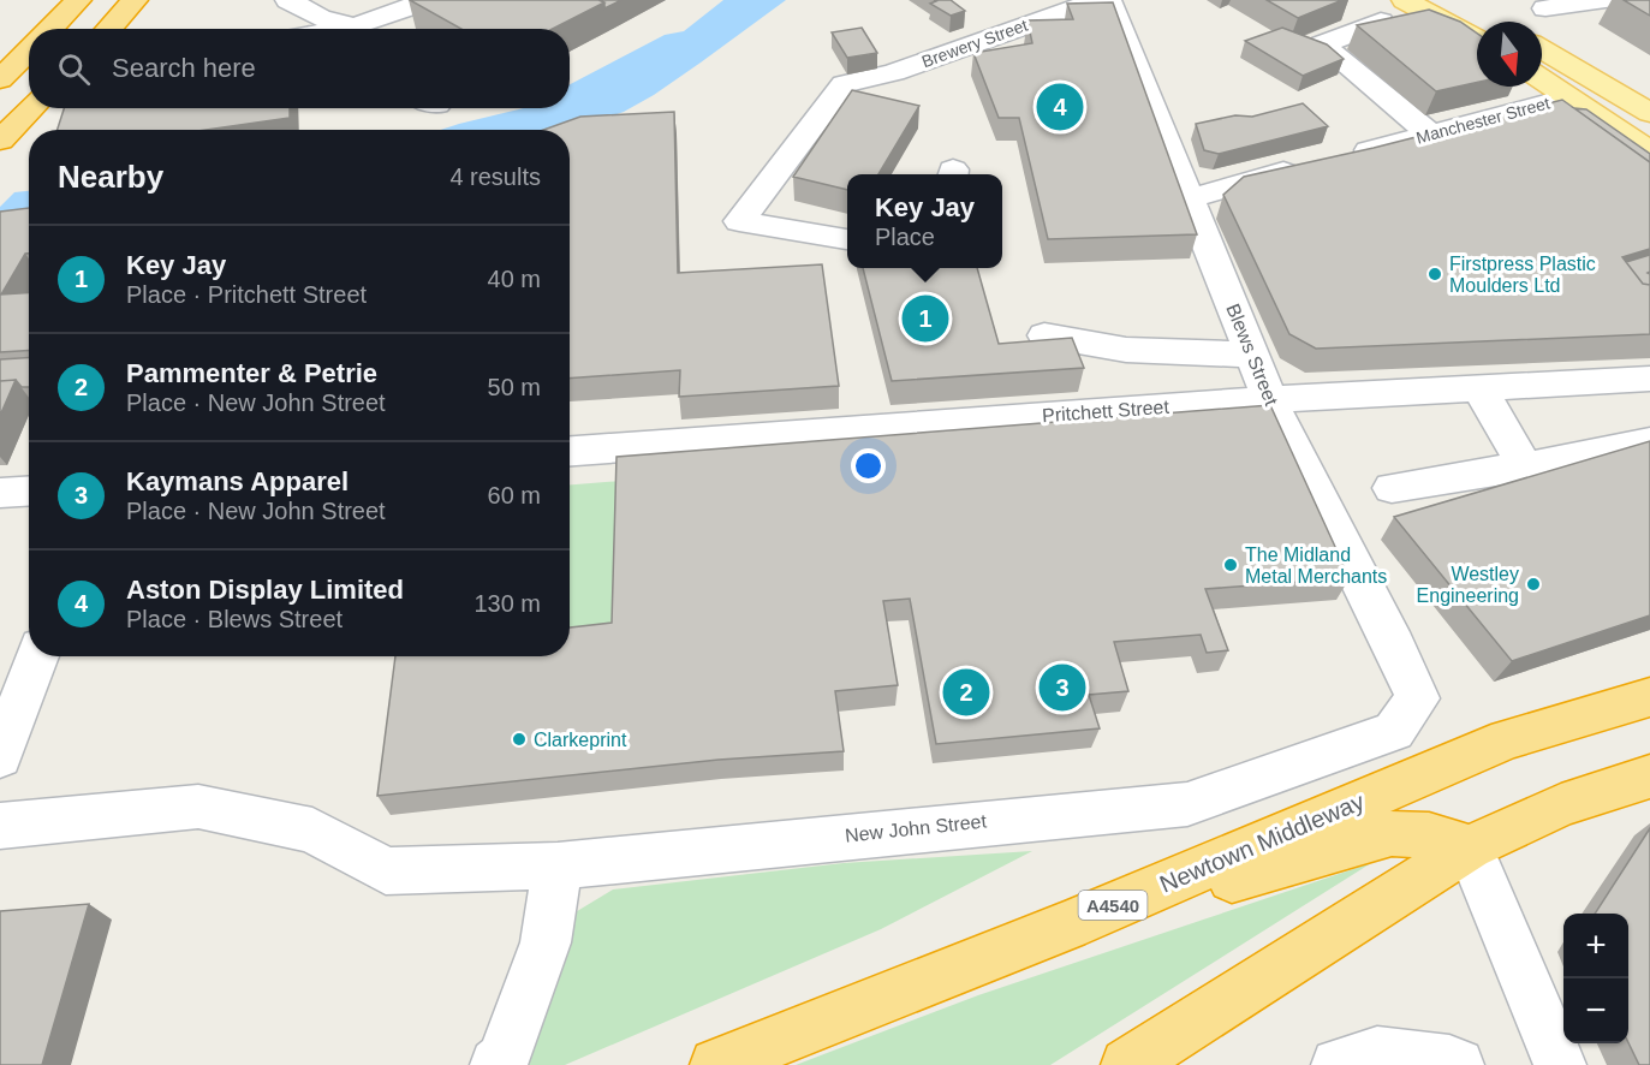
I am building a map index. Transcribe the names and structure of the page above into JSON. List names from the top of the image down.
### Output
{
  "streets": {
    "highway": ["Newtown Middleway", "A4540"],
    "street": [
      "Brewery Street",
      "Manchester Street",
      "Blews Street",
      "Pritchett Street",
      "New John Street"
    ]
  },
  "crossings": [
    ["Manchester Street", "Blews Street"],
    ["Blews Street", "Pritchett Street"],
    ["Blews Street", "New John Street"]
  ],
  "places": [
    "Firstpress Plastic Moulders Ltd",
    "The Midland Metal Merchants",
    "Westley Engineering",
    "Clarkeprint"
  ],
  "north": "bottom",
  "page": {
    "search": "Search here",
    "pins": [
      "4",
      "1",
      "3",
      "2"
    ],
    "heading": ["Nearby", "4 results"],
    "popup": ["Key Jay", "Place"],
    "list": [
      {
        "mark": "1",
        "name": "Key Jay",
        "note": "Place · Pritchett Street",
        "value": "40 m"
      },
      {
        "mark": "2",
        "name": "Pammenter & Petrie",
        "note": "Place · New John Street",
        "value": "50 m"
      },
      {
        "mark": "3",
        "name": "Kaymans Apparel",
        "note": "Place · New John Street",
        "value": "60 m"
      },
      {
        "mark": "4",
        "name": "Aston Display Limited",
        "note": "Place · Blews Street",
        "value": "130 m"
      }
    ],
    "map_buttons": ["+", "−"]
  }
}
